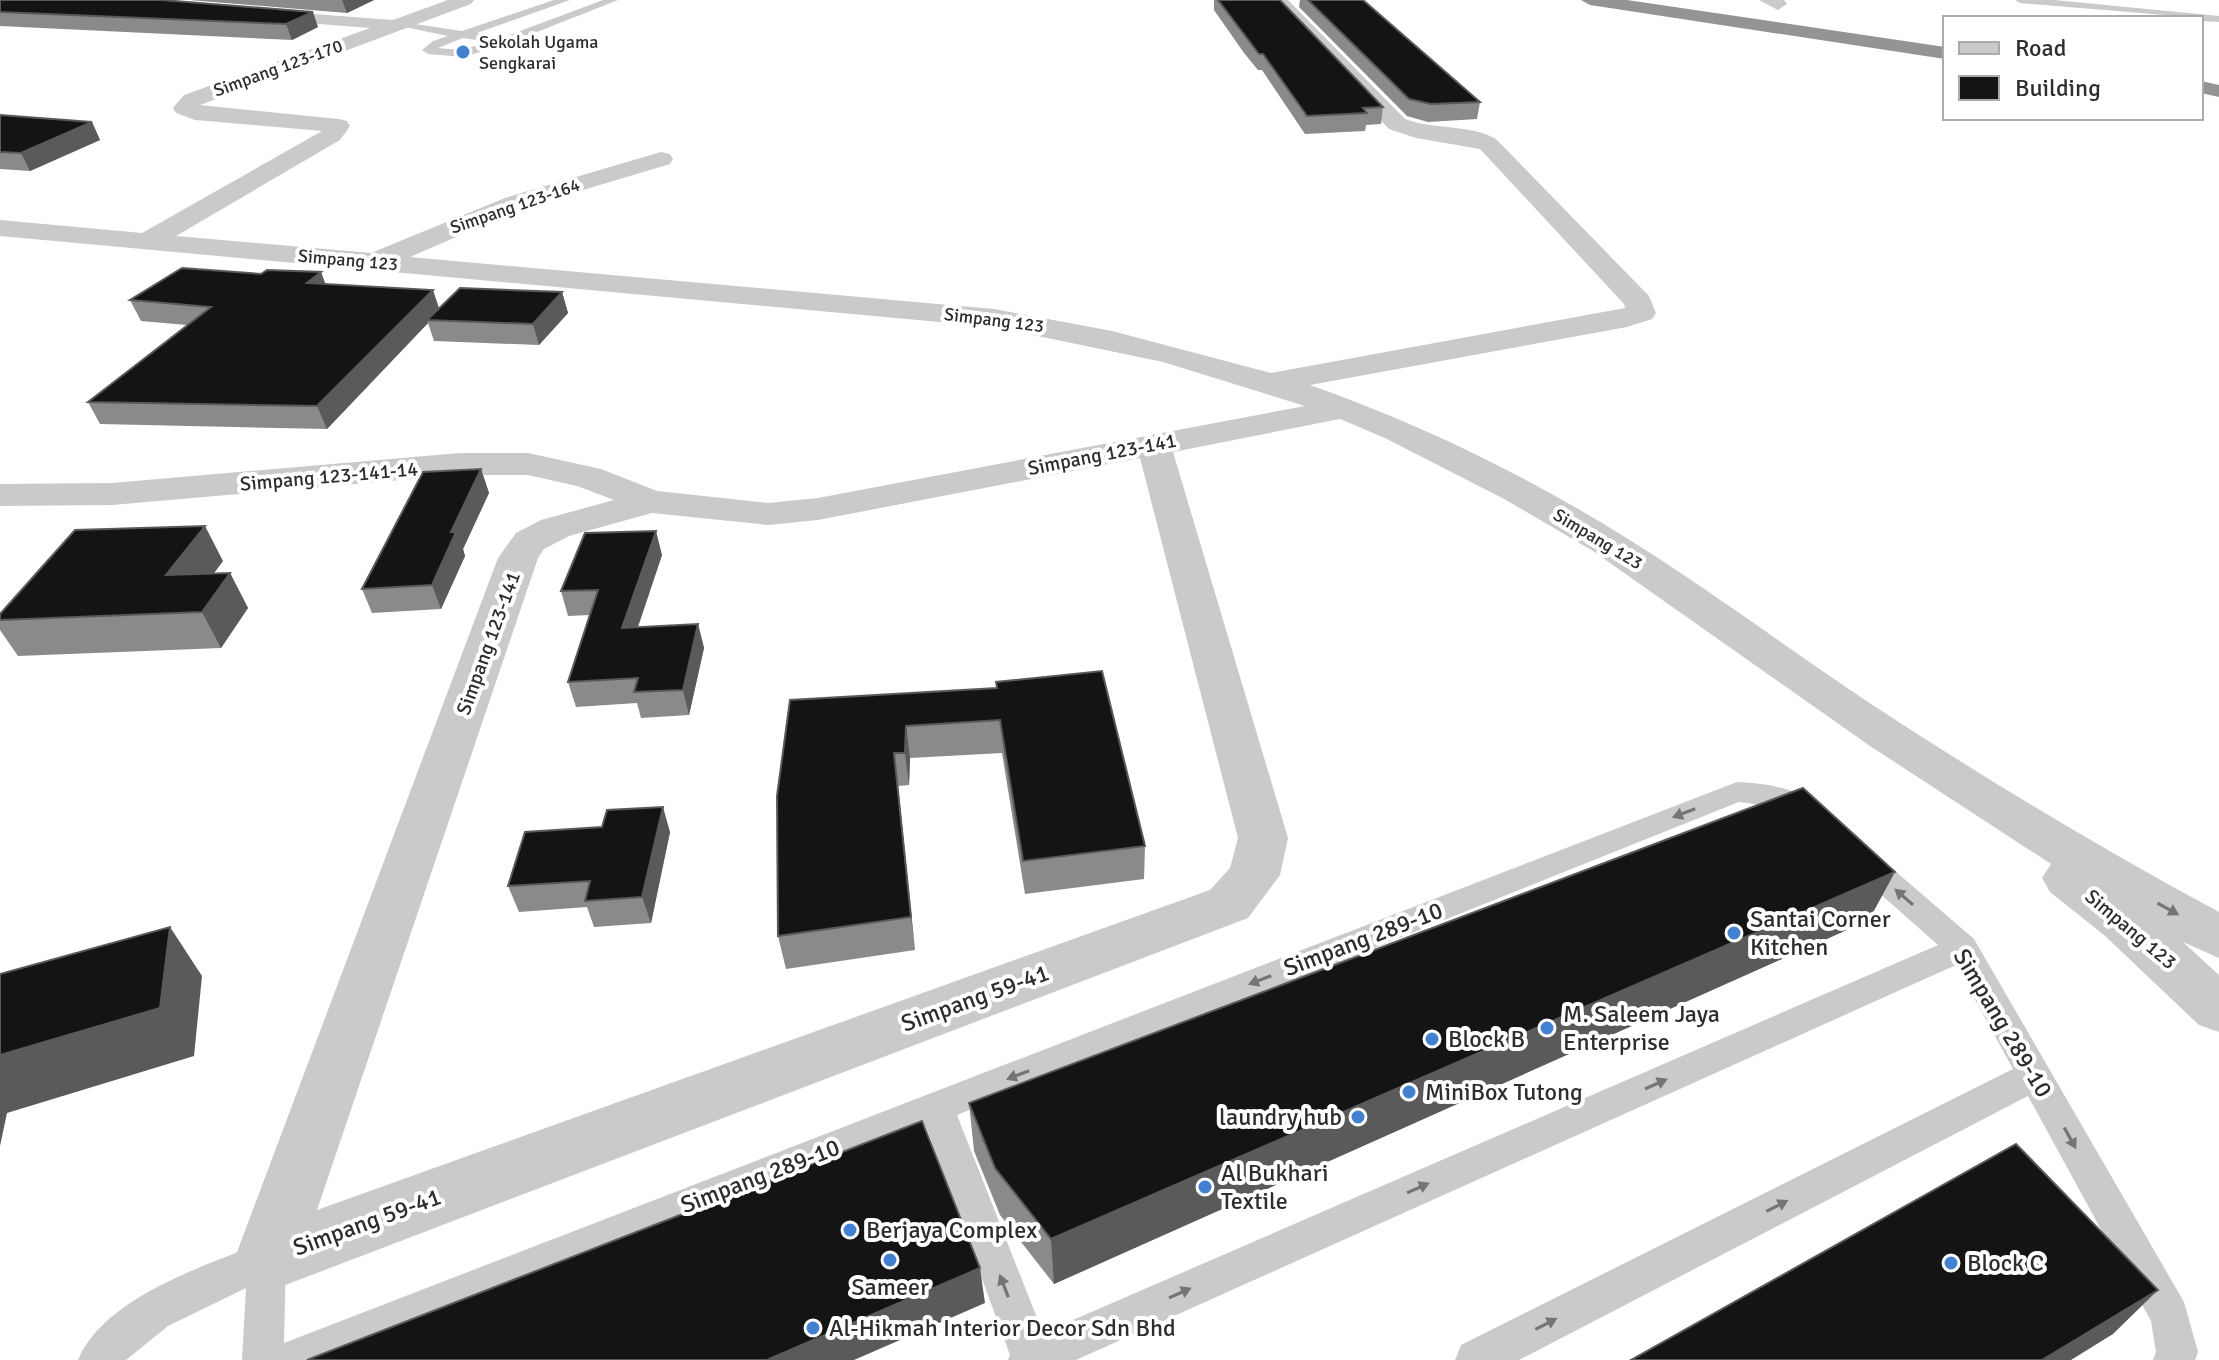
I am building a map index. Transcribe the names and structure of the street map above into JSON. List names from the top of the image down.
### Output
{
  "streets": {
    "street": [
      "Simpang 123-170",
      "Simpang 123-164",
      "Simpang 123",
      "Simpang 123-141",
      "Simpang 123-141-14",
      "Simpang 59-41"
    ],
    "lane": ["Simpang 289-10"]
  },
  "crossings": [
    ["Simpang 123-170", "Simpang 123"],
    ["Simpang 123-164", "Simpang 123"],
    ["Simpang 123", "Simpang 123-141"],
    ["Simpang 123-141", "Simpang 123-141-14"],
    ["Simpang 123-141", "Simpang 59-41"]
  ],
  "places": [
    "Sekolah Ugama Sengkarai",
    "Santai Corner Kitchen",
    "M. Saleem Jaya Enterprise",
    "Block B",
    "MiniBox Tutong",
    "laundry hub",
    "Al Bukhari Textile",
    "Berjaya Complex",
    "Sameer",
    "Block C",
    "Al-Hikmah Interior Decor Sdn Bhd"
  ],
  "legend": ["Road", "Building"]
}
